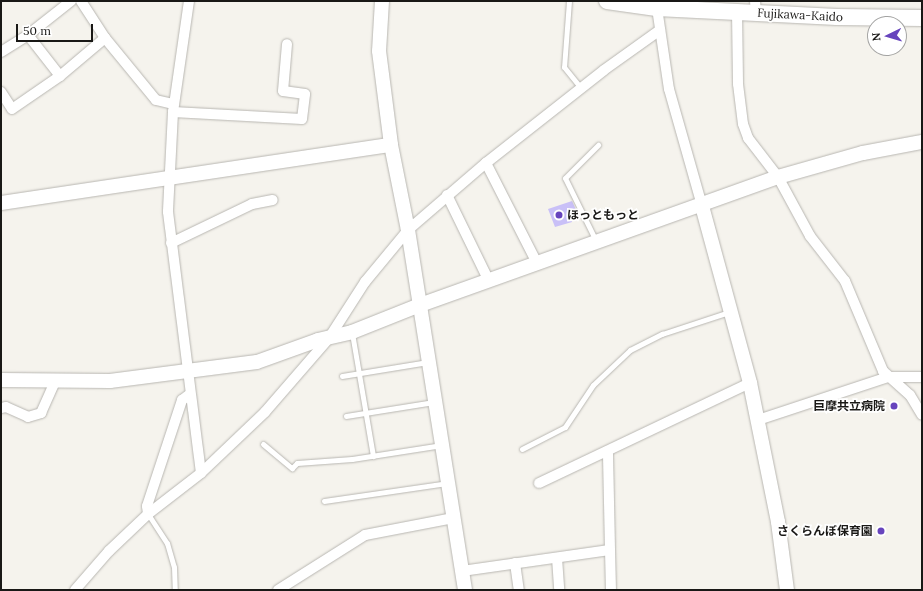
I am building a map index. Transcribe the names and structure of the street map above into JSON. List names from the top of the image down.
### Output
{
  "streets": {
    "main road": ["Fujikawa-Kaido"]
  },
  "places": ["ほっともっと", "巨摩共立病院", "さくらんぼ保育園"],
  "scale_bar": "50 m",
  "north": "left"
}
